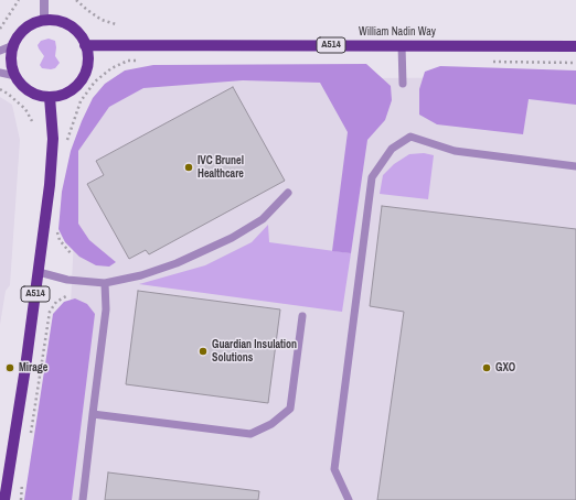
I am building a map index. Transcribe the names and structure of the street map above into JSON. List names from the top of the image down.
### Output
{
  "streets": {
    "main road": ["William Nadin Way", "A514"]
  },
  "crossings": [
    ["William Nadin Way", "A514"]
  ],
  "places": [
    "IVC Brunel Healthcare",
    "Guardian Insulation Solutions",
    "Mirage",
    "GXO"
  ]
}
